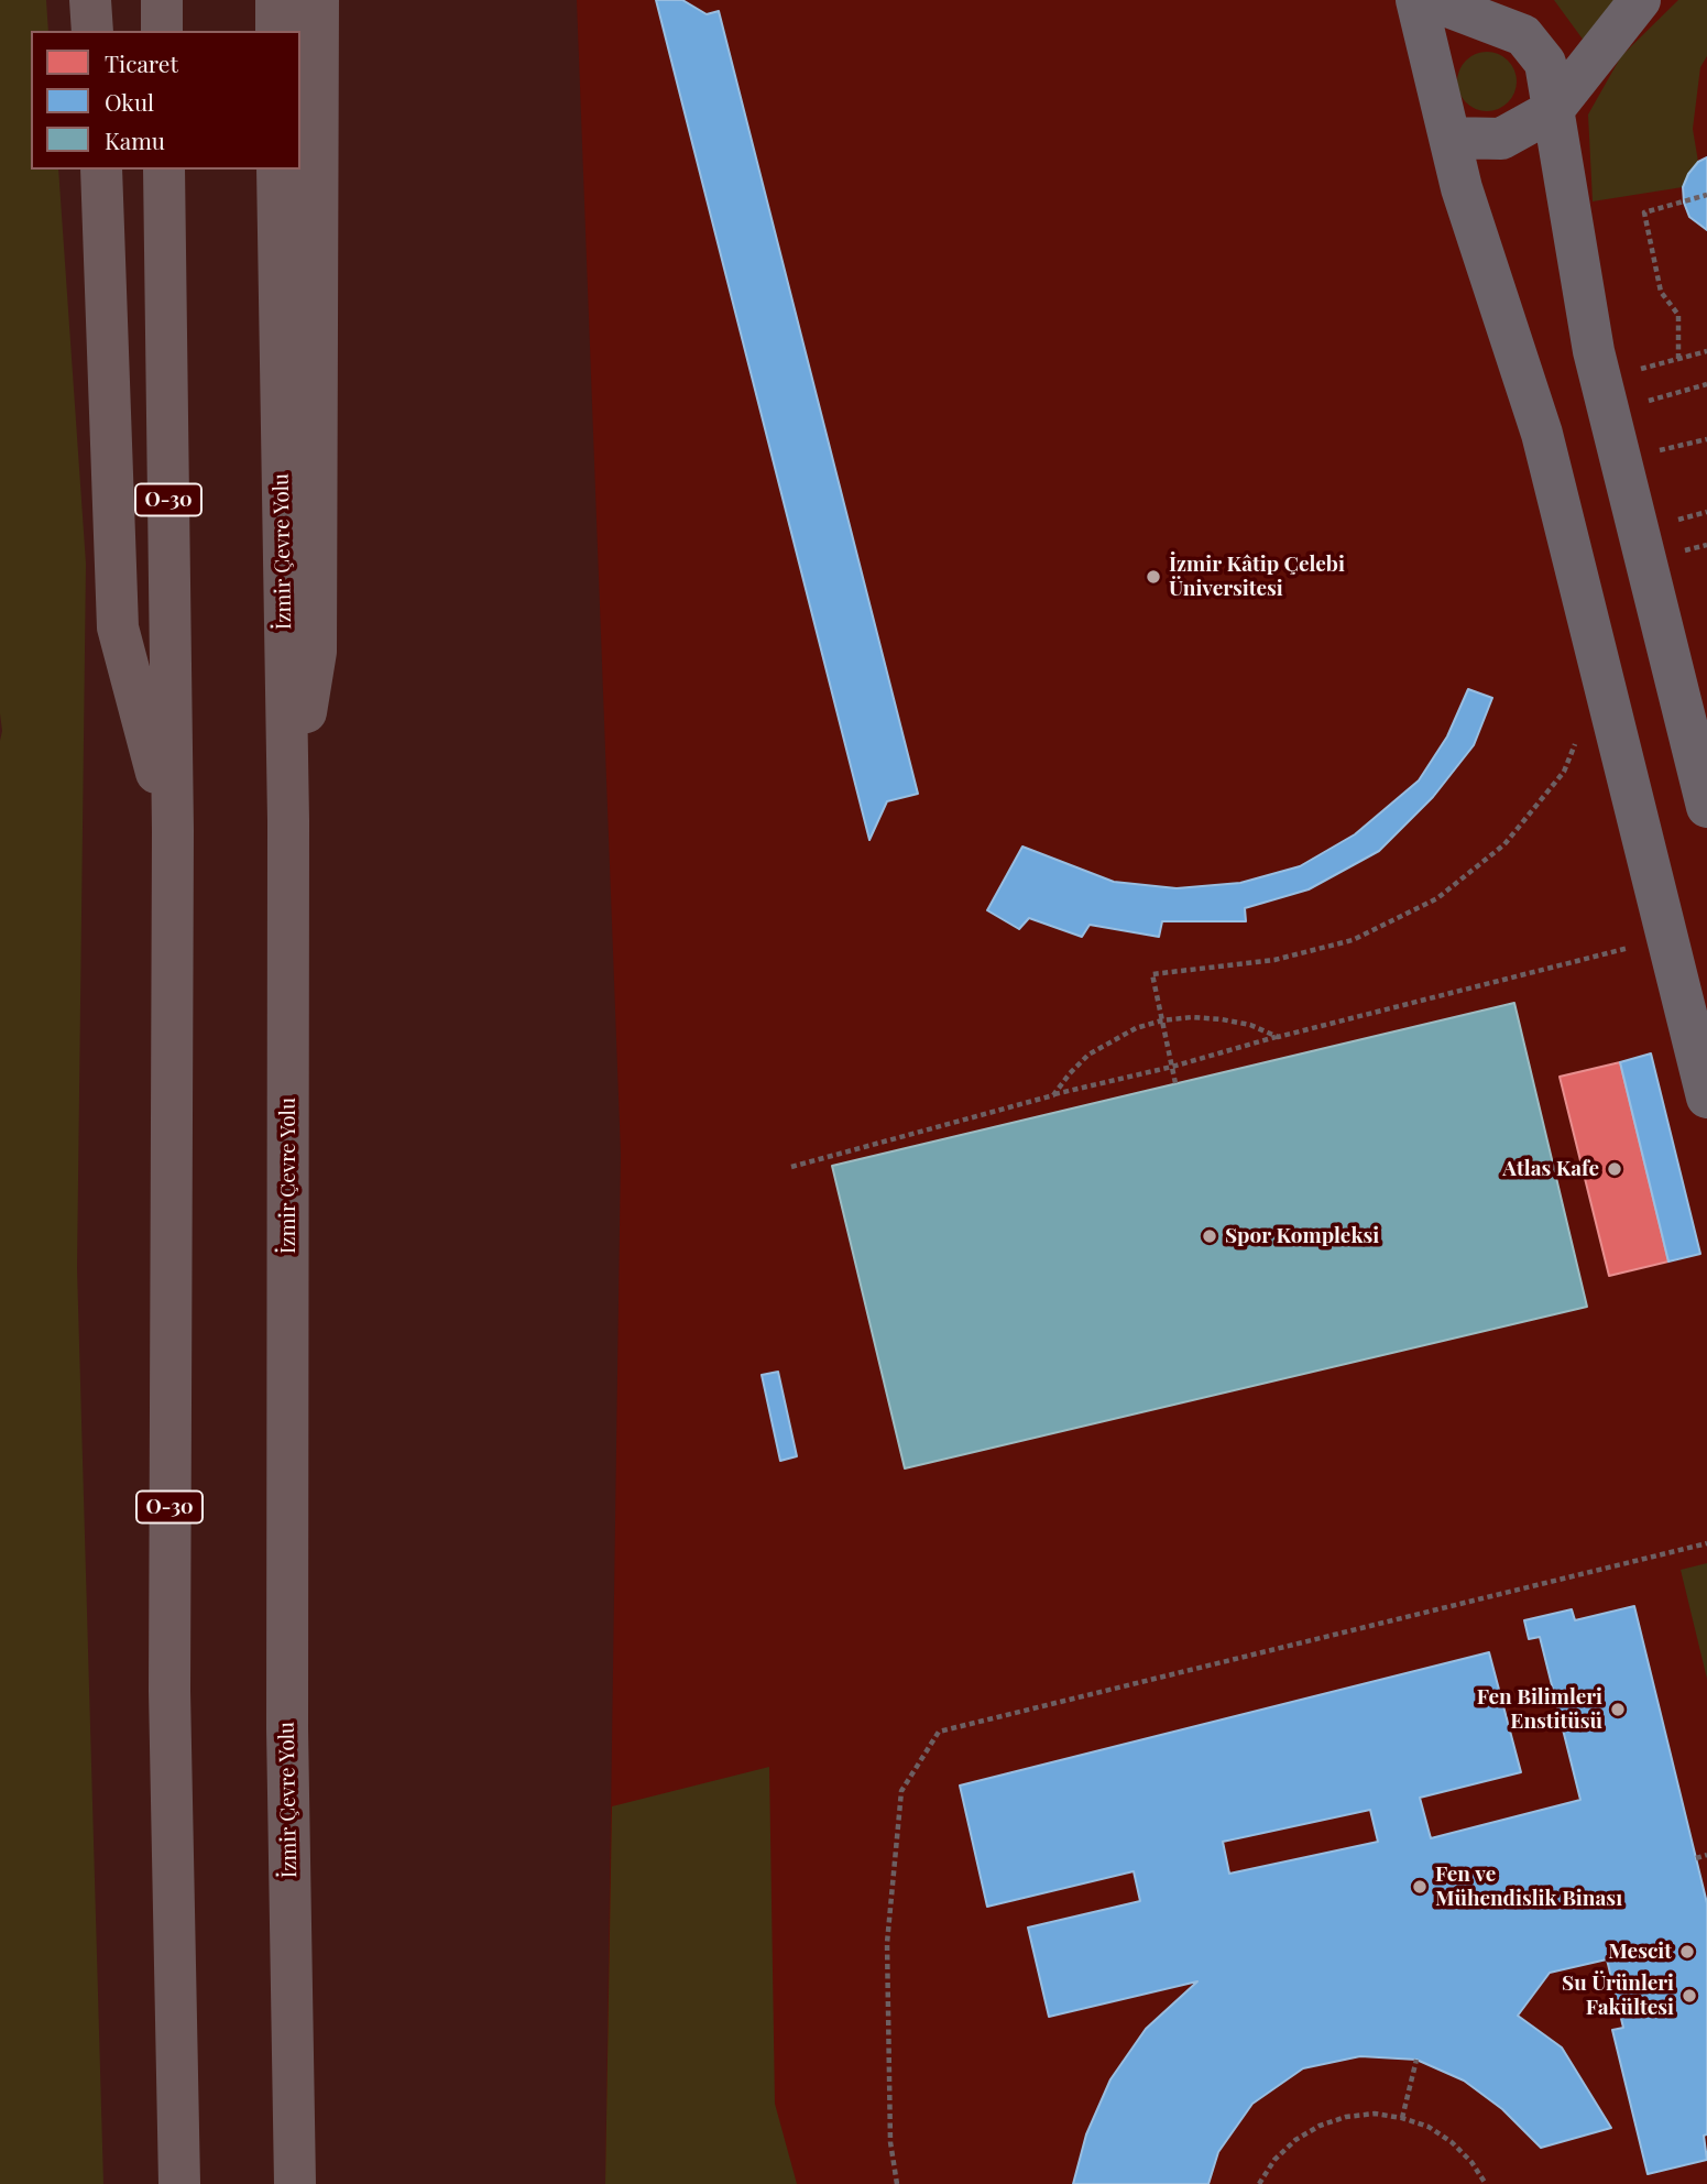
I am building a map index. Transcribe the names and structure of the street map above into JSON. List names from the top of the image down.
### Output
{
  "streets": {
    "highway": ["O-30", "İzmir Çevre Yolu"]
  },
  "places": [
    "İzmir Kâtip Çelebi Üniversitesi",
    "Atlas Kafe",
    "Spor Kompleksi",
    "Fen Bilimleri Enstitüsü",
    "Fen ve Mühendislik Binası",
    "Mescit",
    "Su Ürünleri Fakültesi"
  ],
  "legend": ["Ticaret", "Okul", "Kamu"]
}
